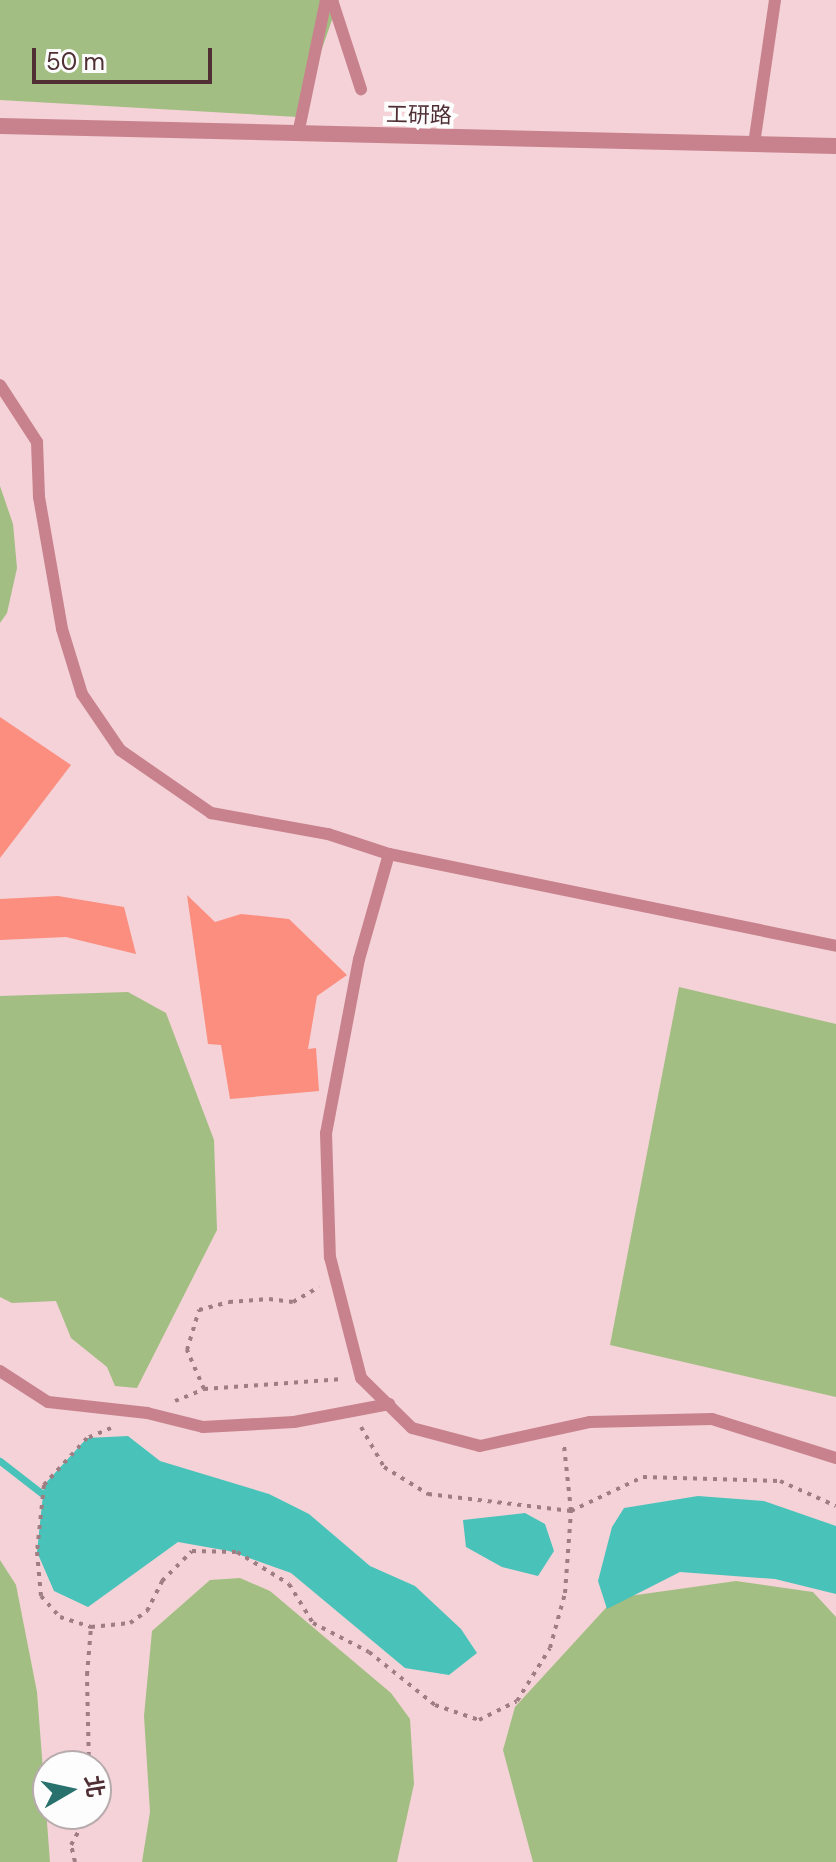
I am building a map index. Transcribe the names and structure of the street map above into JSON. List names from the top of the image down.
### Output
{
  "streets": {
    "street": ["工研路"]
  },
  "scale_bar": "50 m",
  "north": "right"
}
